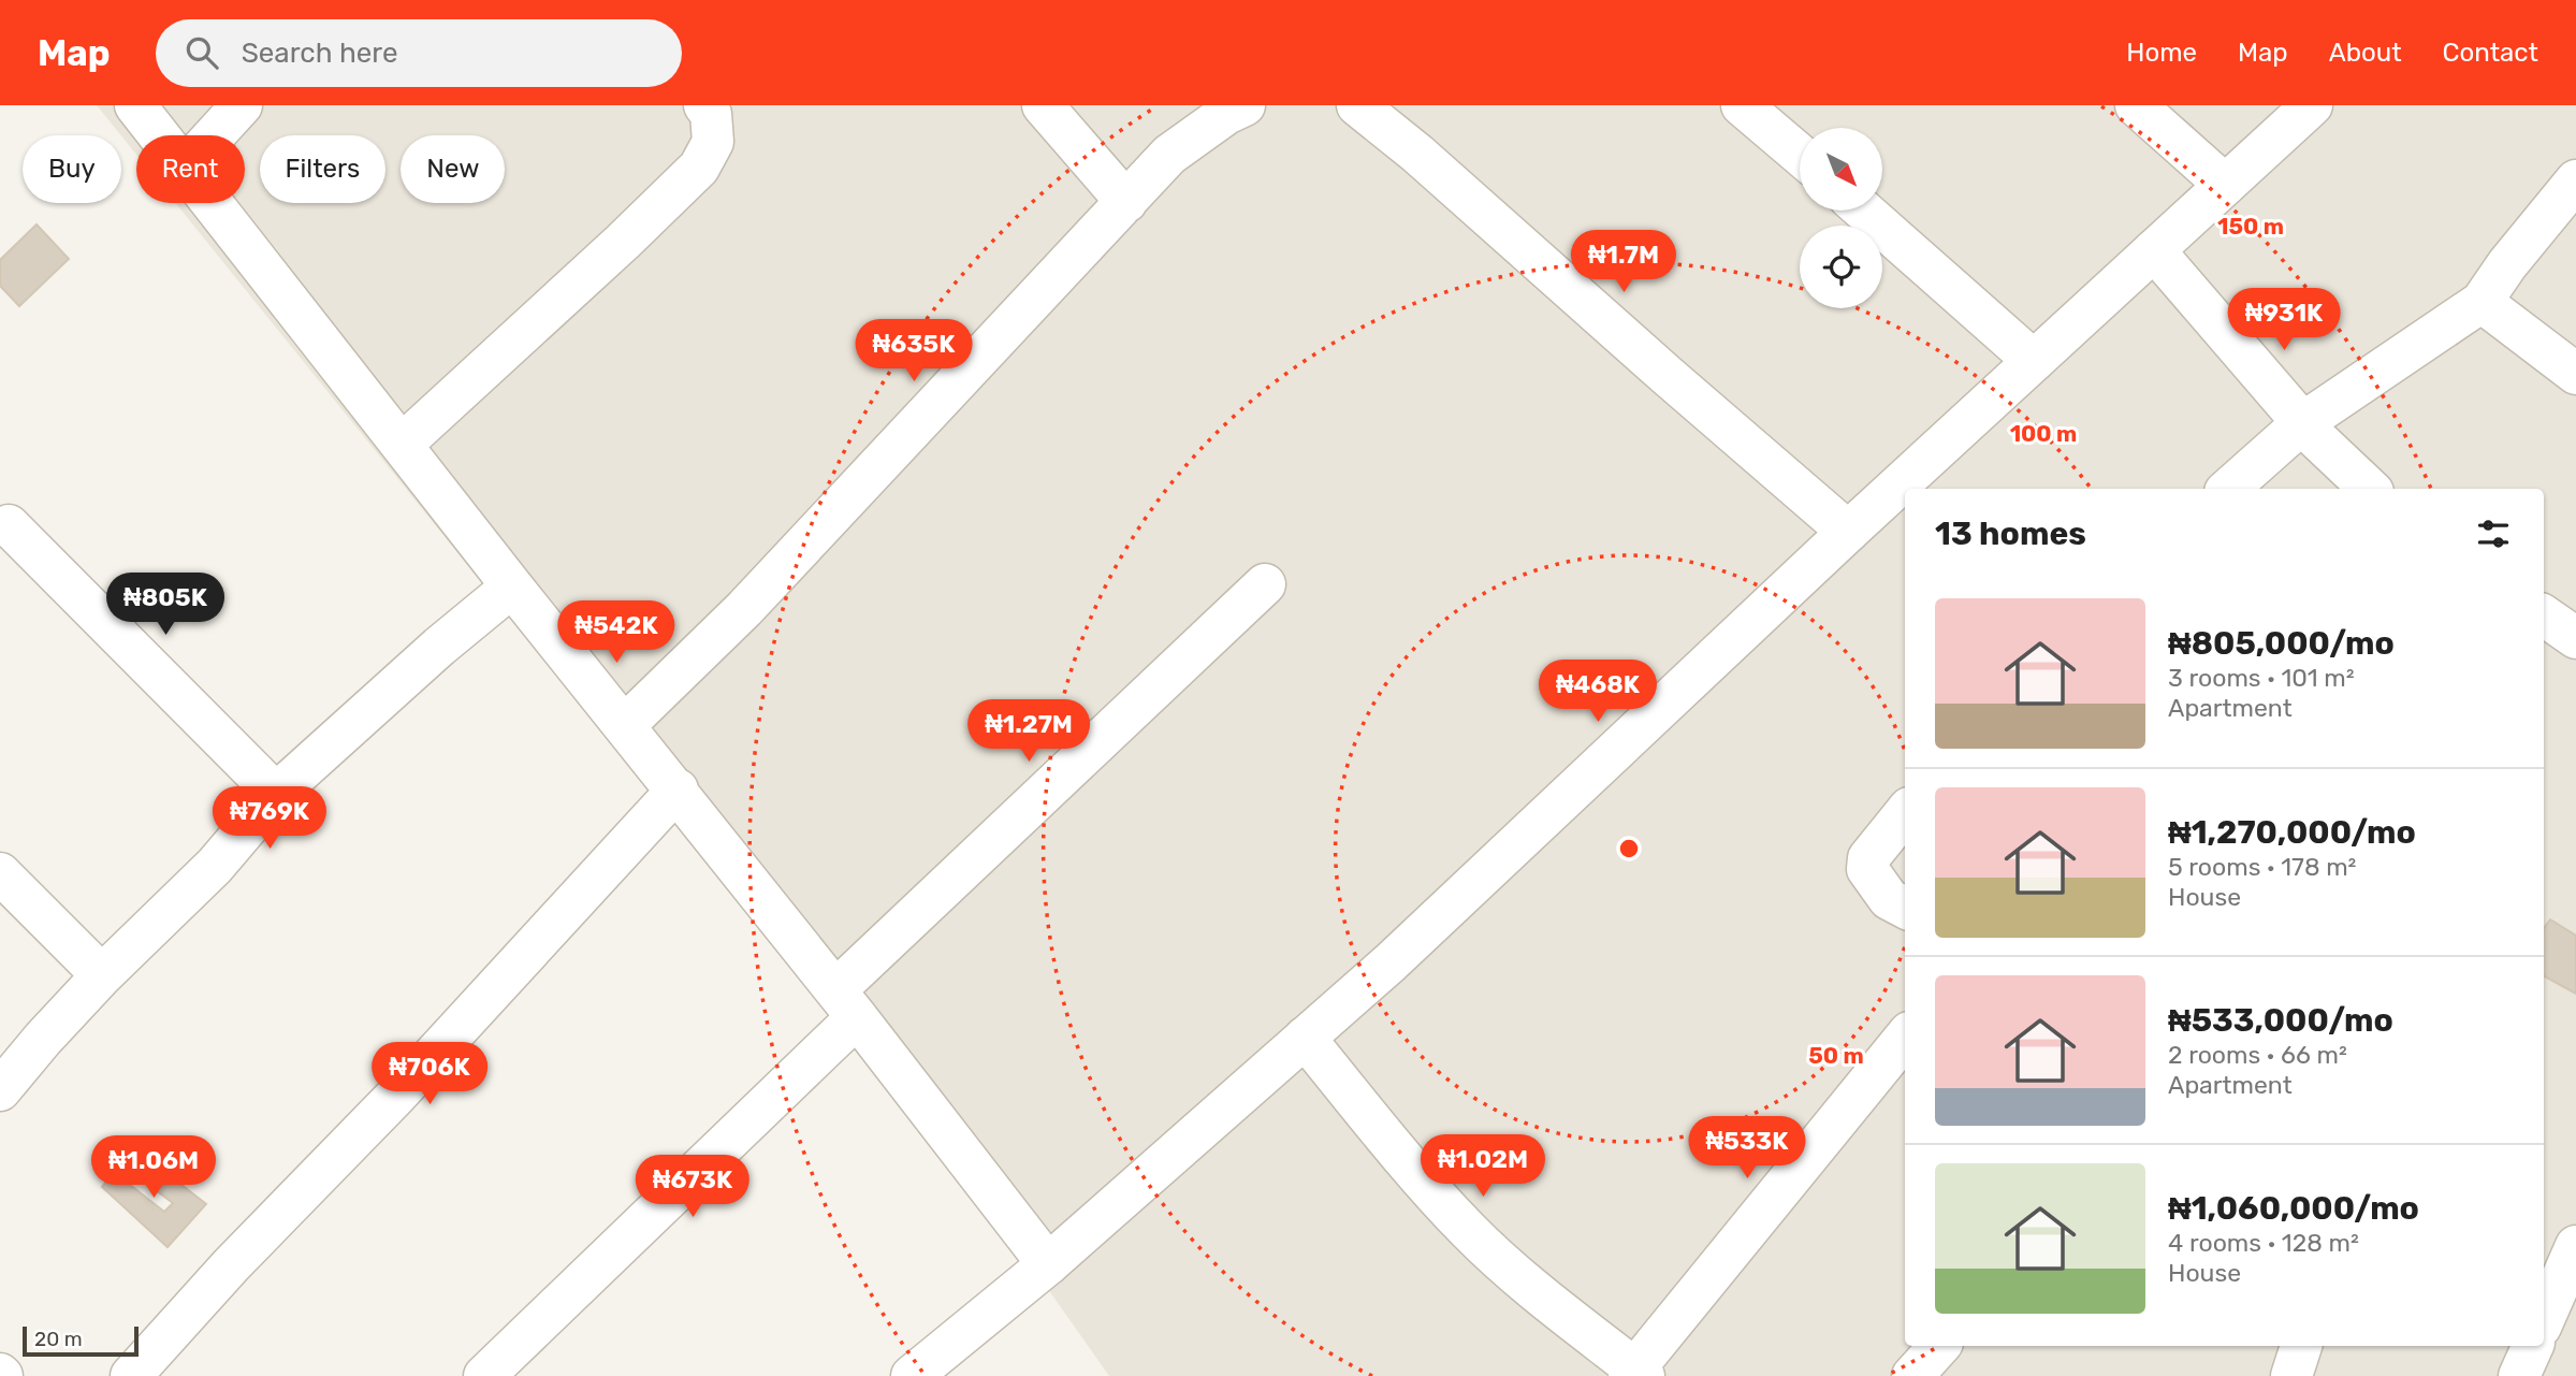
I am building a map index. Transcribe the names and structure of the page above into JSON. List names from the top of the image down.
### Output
{
  "scale_bar": "20 m",
  "north": "bottom right",
  "page": {
    "header": "Map",
    "search": "Search here",
    "nav": [
      "Home",
      "Map",
      "About",
      "Contact"
    ],
    "chip": [
      "Buy",
      "Rent",
      "Filters",
      "New"
    ],
    "price": [
      "₦1.7M",
      "₦931K",
      "₦635K",
      "₦805K",
      "₦542K",
      "₦468K",
      "₦1.27M",
      "₦769K",
      "₦706K",
      "₦533K",
      "₦1.02M",
      "₦1.06M",
      "₦673K"
    ],
    "heading": "13 homes",
    "list": [
      {
        "name": "₦805,000/mo",
        "note": "3 rooms · 101 m² · Apartment"
      },
      {
        "name": "₦1,270,000/mo",
        "note": "5 rooms · 178 m² · House"
      },
      {
        "name": "₦533,000/mo",
        "note": "2 rooms · 66 m² · Apartment"
      },
      {
        "name": "₦1,060,000/mo",
        "note": "4 rooms · 128 m² · House"
      }
    ],
    "scale": "20 m"
  },
  "rings": ["150 m", "100 m", "50 m"]
}
